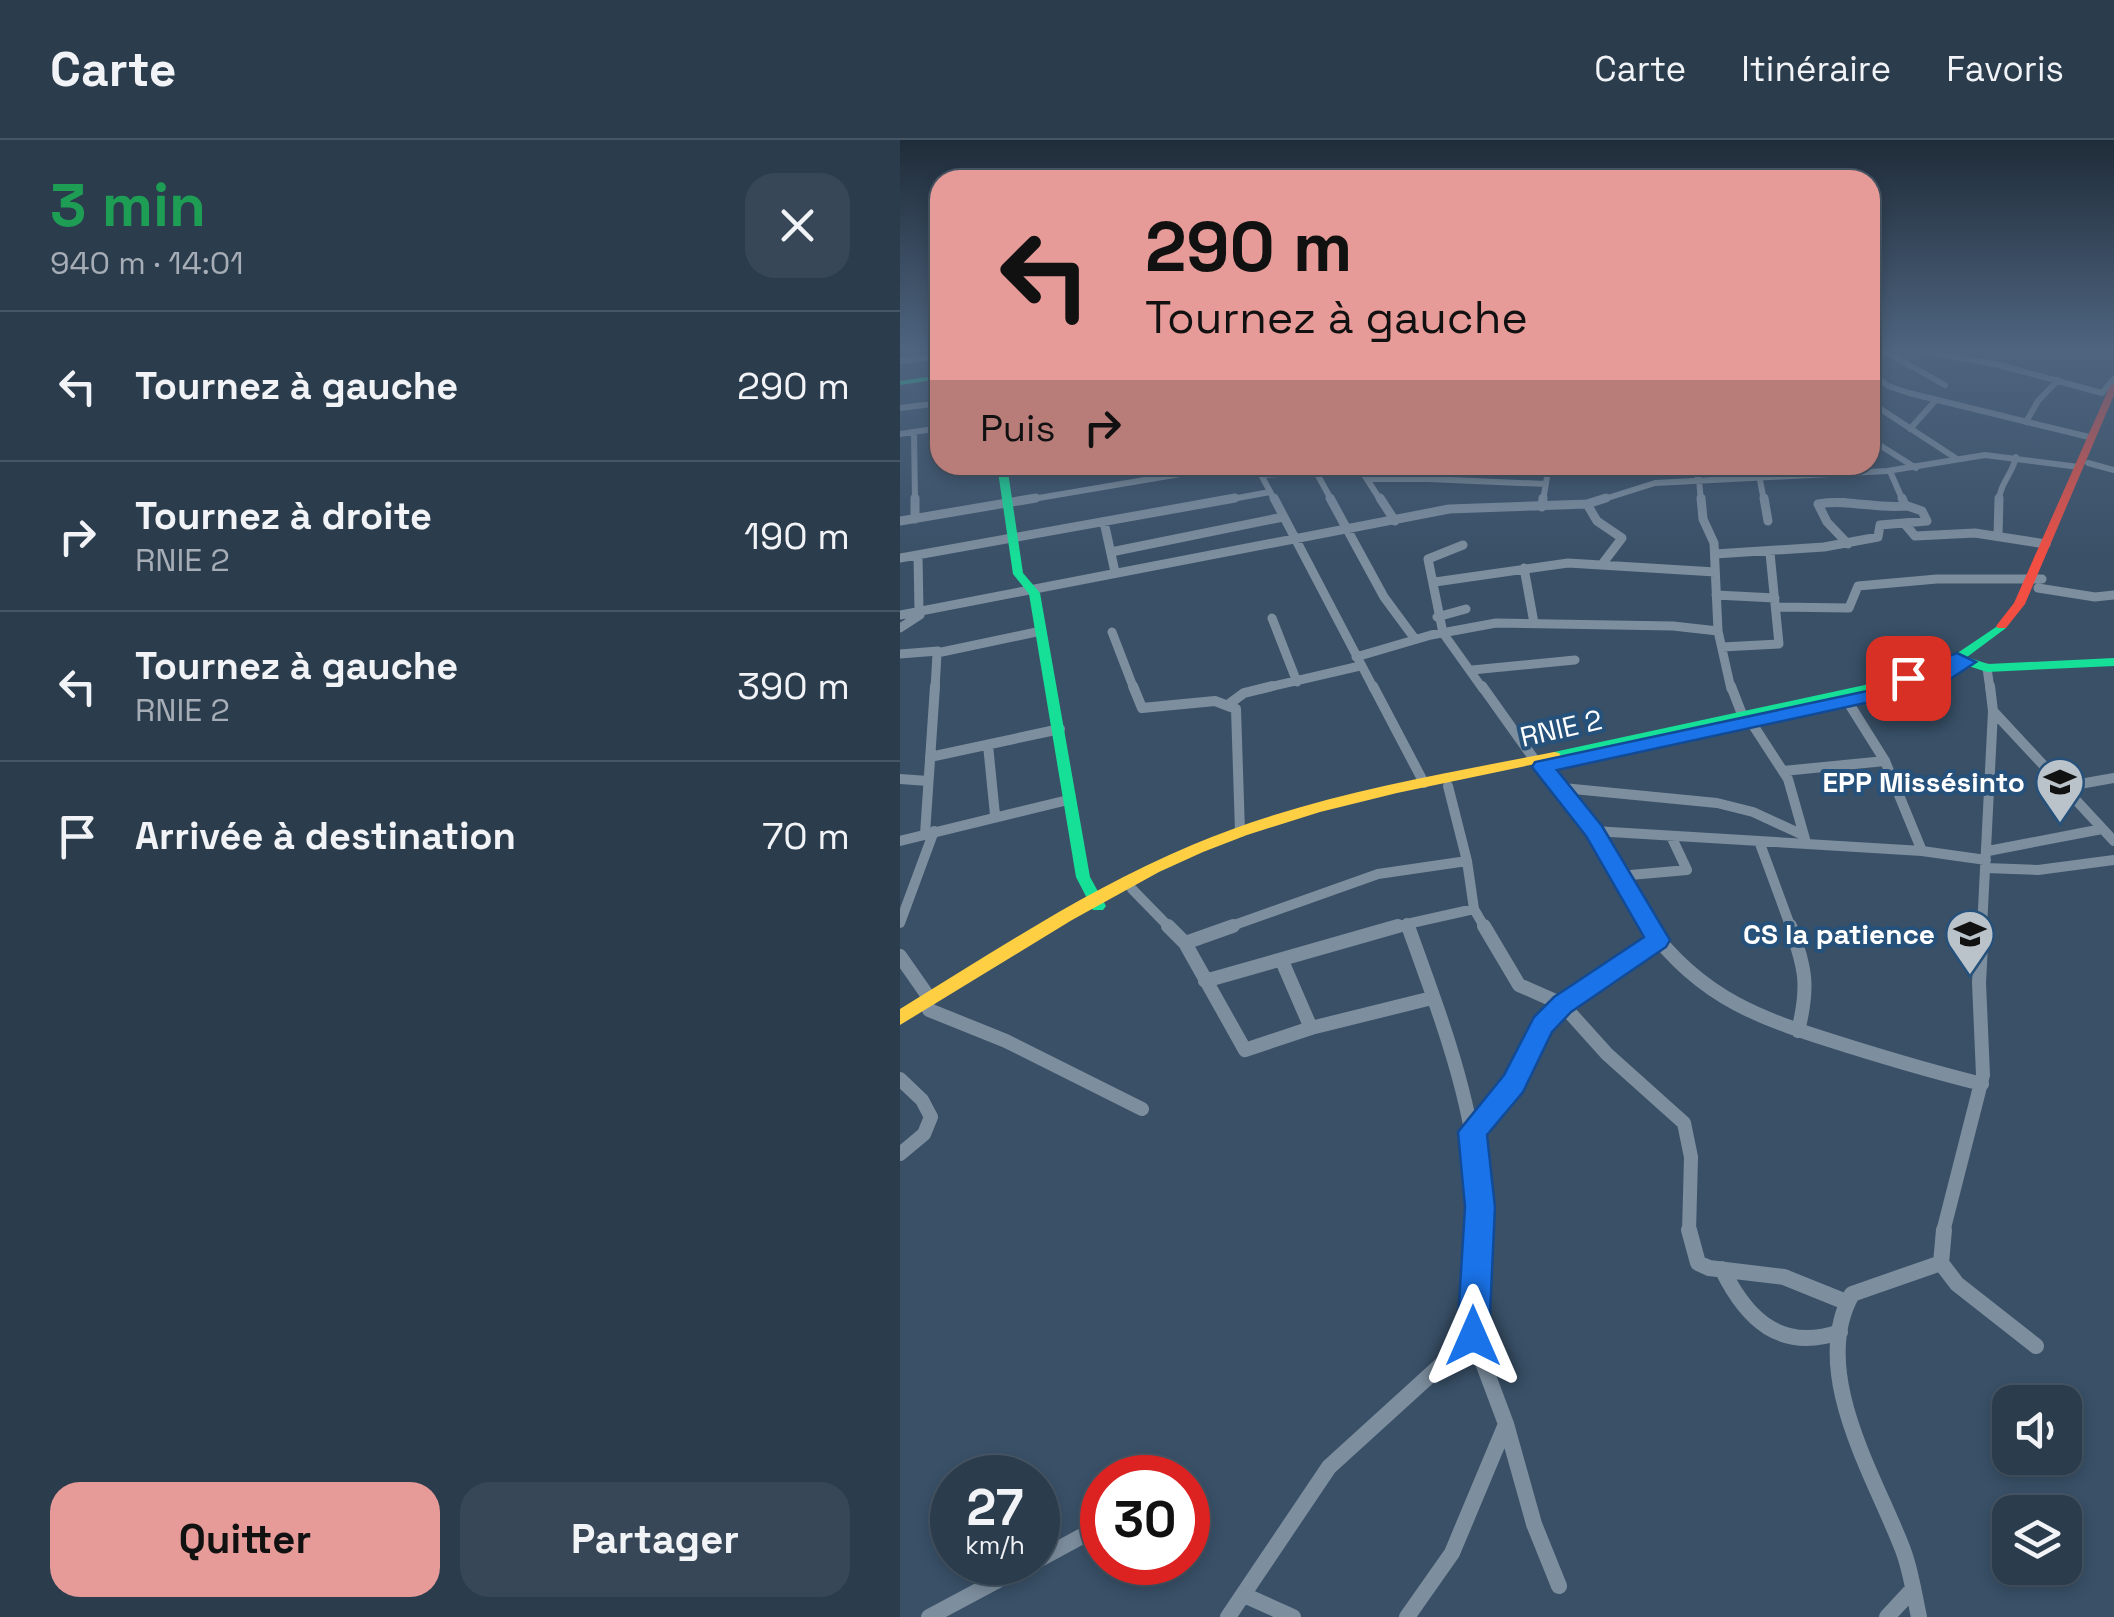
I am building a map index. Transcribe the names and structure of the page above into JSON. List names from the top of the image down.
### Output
{
  "streets": {
    "main road": ["RNIE 2"]
  },
  "places": {
    "school or university": ["EPP Missésinto", "CS la patience"]
  },
  "page": {
    "header": "Carte",
    "nav": ["Carte", "Itinéraire", "Favoris"],
    "heading": ["3 min", "940 m · 14:01"],
    "turn": ["290 m", "Tournez à gauche"],
    "list": [
      {
        "name": "Tournez à gauche",
        "value": "290 m"
      },
      {
        "name": "Tournez à droite",
        "note": "RNIE 2",
        "value": "190 m"
      },
      {
        "name": "Tournez à gauche",
        "note": "RNIE 2",
        "value": "390 m"
      },
      {
        "name": "Arrivée à destination",
        "value": "70 m"
      }
    ],
    "then": "Puis",
    "speed": "27 km/h",
    "limit": "30",
    "buttons": ["Quitter", "Partager"]
  }
}
